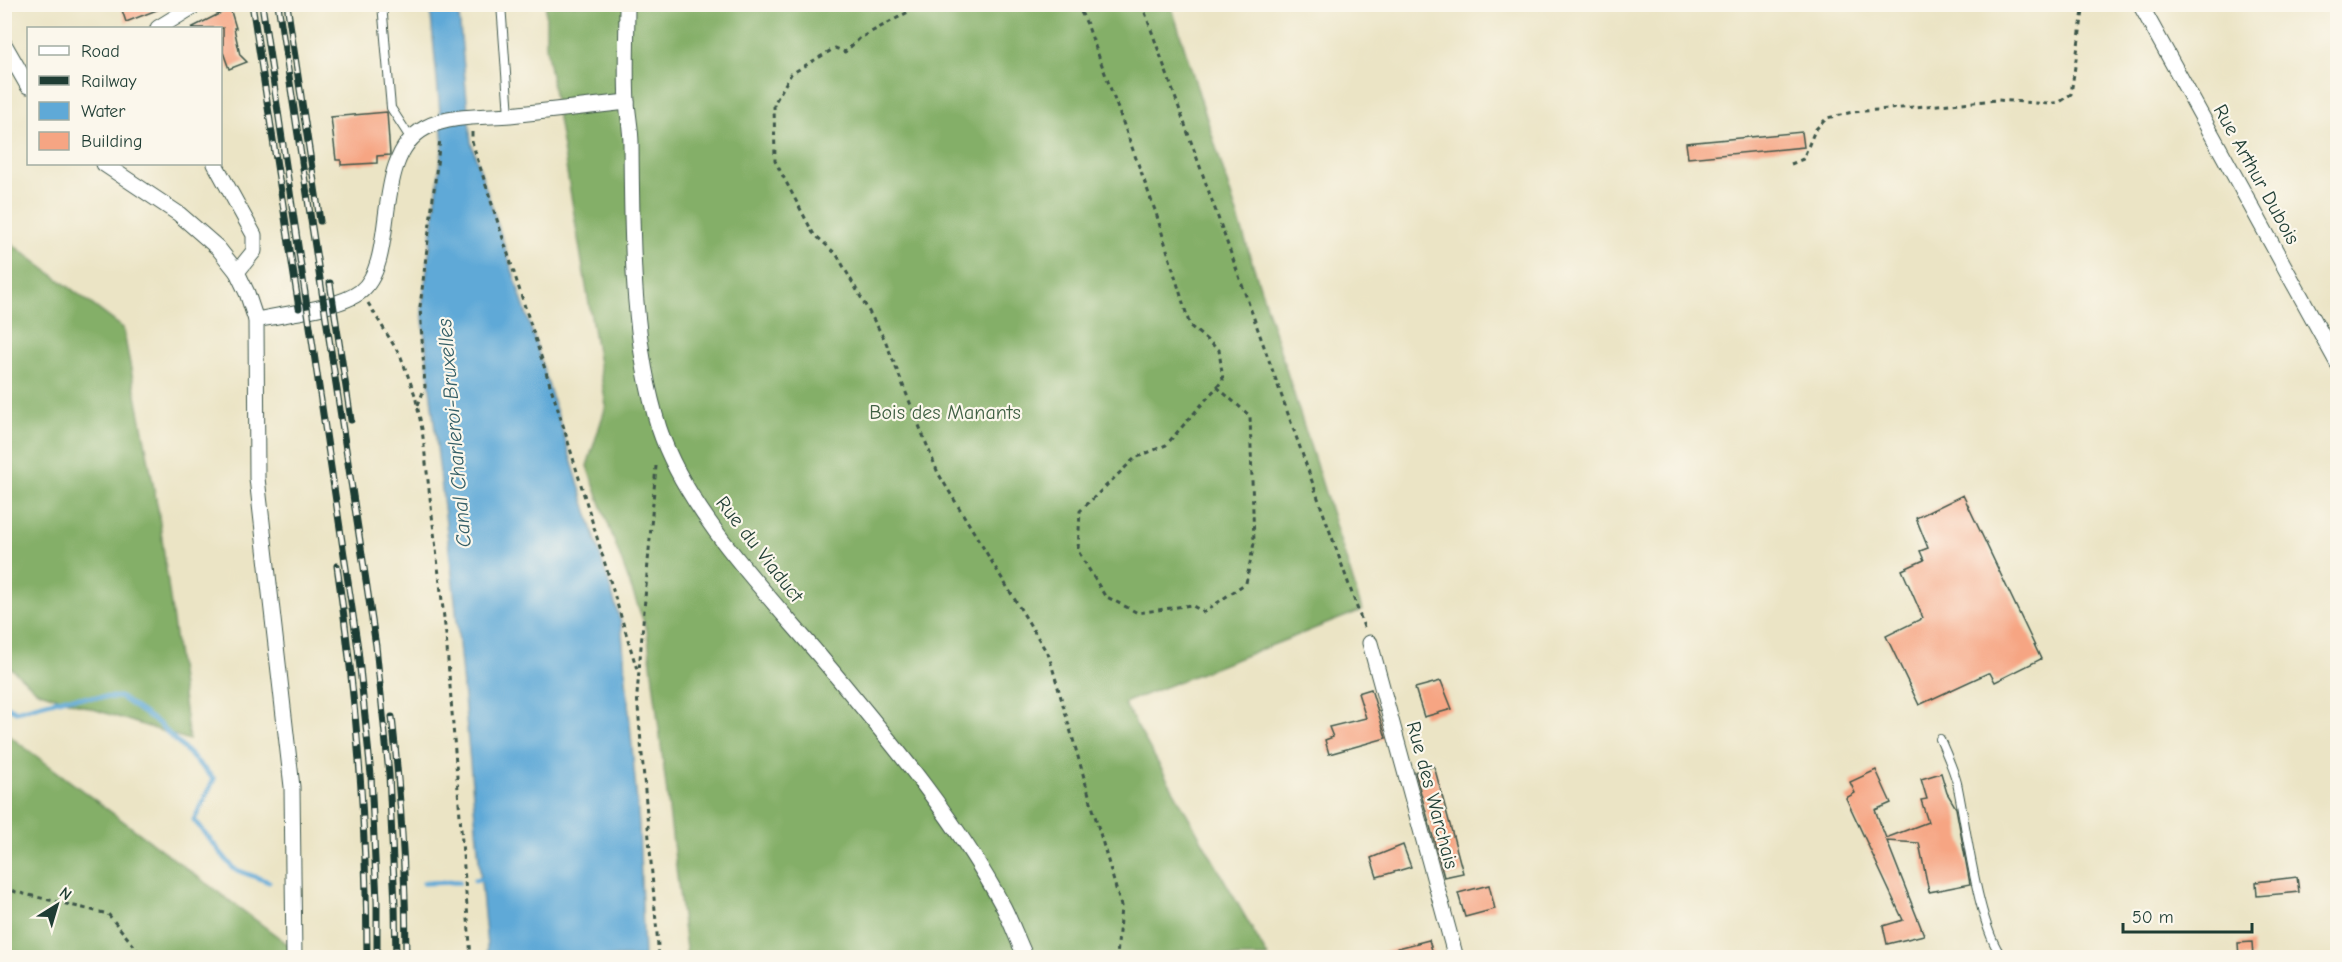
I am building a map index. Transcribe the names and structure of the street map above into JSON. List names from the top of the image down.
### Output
{
  "streets": {
    "street": ["Rue Arthur Dubois", "Rue du Viaduct", "Rue des Warchais"]
  },
  "water": ["Canal Charleroi-Bruxelles"],
  "parks": ["Bois des Manants"],
  "legend": [
    "Road",
    "Railway",
    "Water",
    "Building"
  ],
  "scale_bar": "50 m",
  "north": "top right"
}
